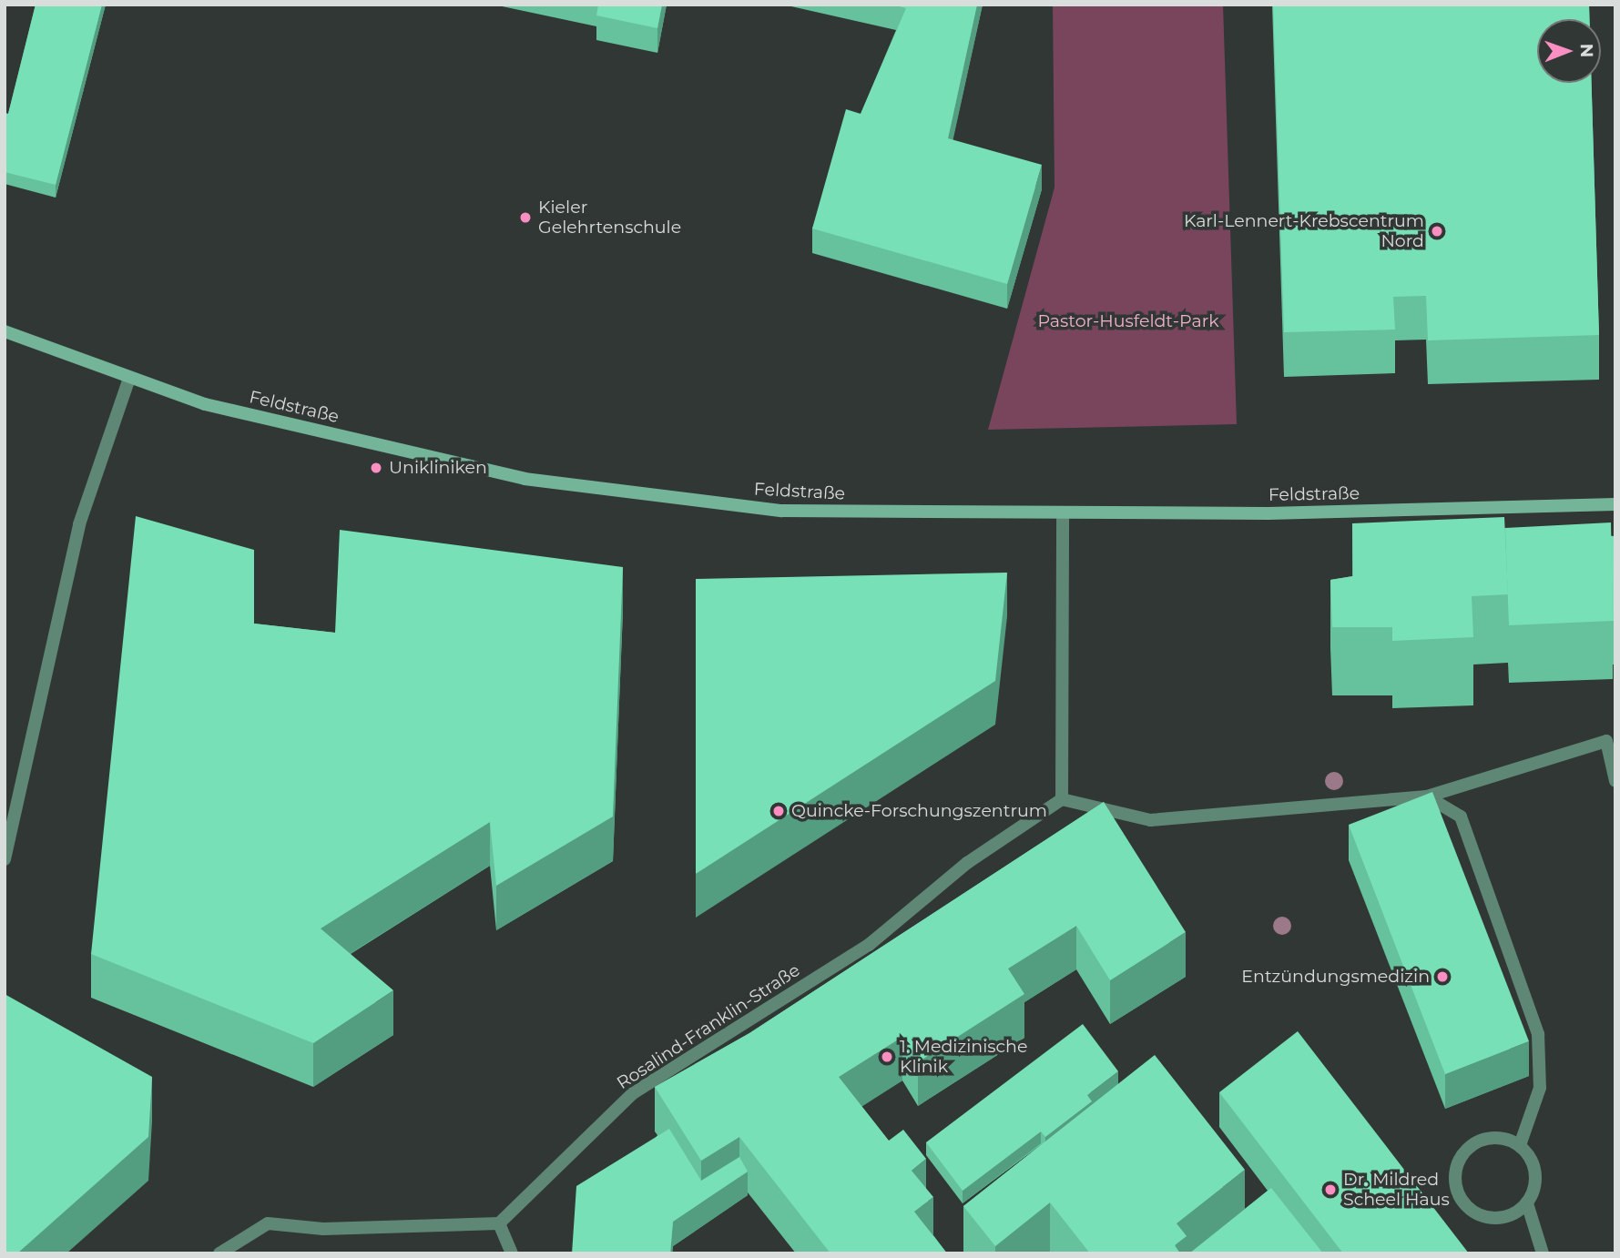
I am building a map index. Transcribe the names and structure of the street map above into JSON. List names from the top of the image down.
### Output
{
  "streets": {
    "street": ["Feldstraße"],
    "lane": ["Rosalind-Franklin-Straße"]
  },
  "parks": ["Pastor-Husfeldt-Park"],
  "places": [
    "Kieler Gelehrtenschule",
    "Karl-Lennert-Krebscentrum Nord",
    "Unikliniken",
    "Quincke-Forschungszentrum",
    "Entzündungsmedizin",
    "1. Medizinische Klinik",
    "Dr. Mildred Scheel Haus"
  ],
  "north": "right"
}
